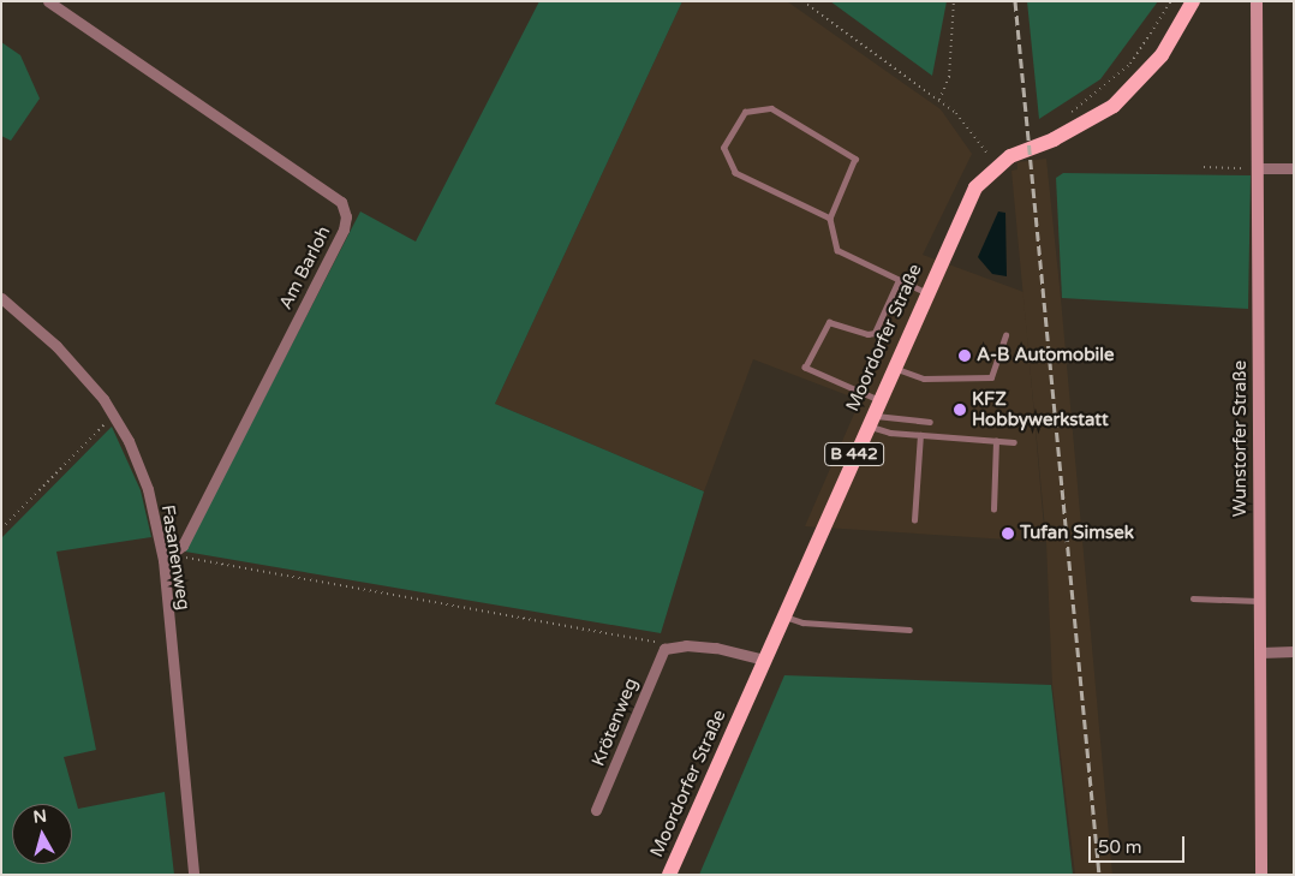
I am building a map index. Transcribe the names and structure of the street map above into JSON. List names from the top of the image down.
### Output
{
  "streets": {
    "main road": ["Moordorfer Straße", "B 442"],
    "street": [
      "Am Barloh",
      "Wunstorfer Straße",
      "Fasanenweg",
      "Krötenweg"
    ]
  },
  "places": ["A-B Automobile", "KFZ Hobbywerkstatt", "Tufan Simsek"],
  "scale_bar": "50 m",
  "north": "top"
}
